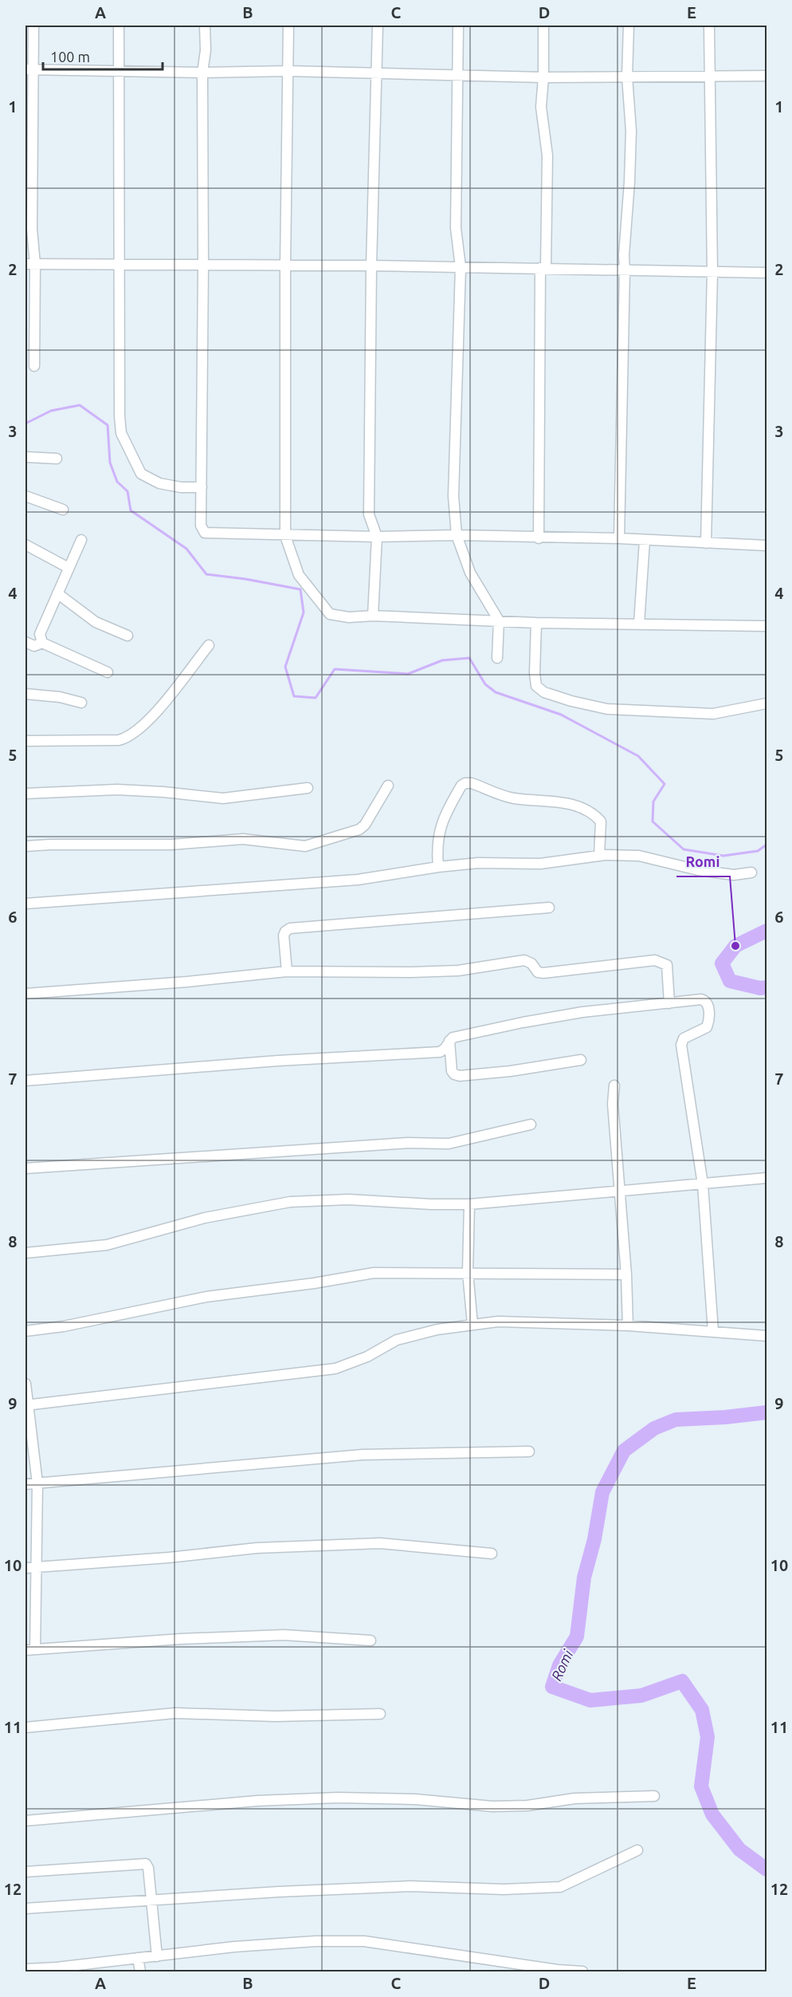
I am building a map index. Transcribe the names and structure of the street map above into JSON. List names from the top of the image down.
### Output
{
  "water": ["Romi"],
  "places": ["Romi"],
  "scale_bar": "100 m",
  "grid": {
    "columns": [
      "A",
      "B",
      "C",
      "D",
      "E"
    ],
    "rows": [
      "1",
      "2",
      "3",
      "4",
      "5",
      "6",
      "7",
      "8",
      "9",
      "10",
      "11",
      "12"
    ]
  }
}
